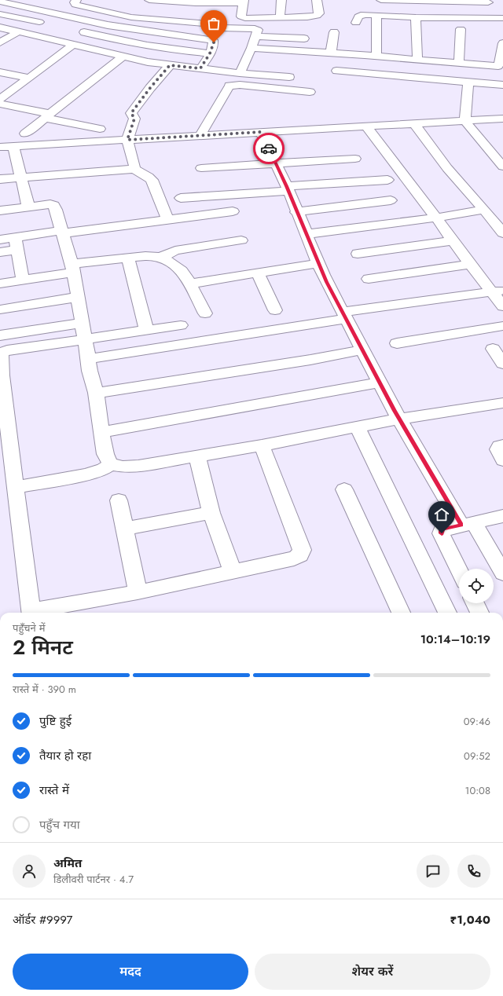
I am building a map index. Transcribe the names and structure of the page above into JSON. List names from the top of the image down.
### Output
{
  "page": {
    "heading": ["2 मिनट", "पहुँचने में", "10:14–10:19"],
    "panel": [
      "अमित",
      "डिलीवरी पार्टनर · 4.7",
      "ऑर्डर #9997",
      "₹1,040"
    ],
    "bar": "रास्ते में · 390 m",
    "list": [
      ["पुष्टि हुई", "09:46"],
      ["तैयार हो रहा", "09:52"],
      ["रास्ते में", "10:08"],
      "पहुँच गया"
    ],
    "buttons": ["मदद", "शेयर करें"]
  }
}
